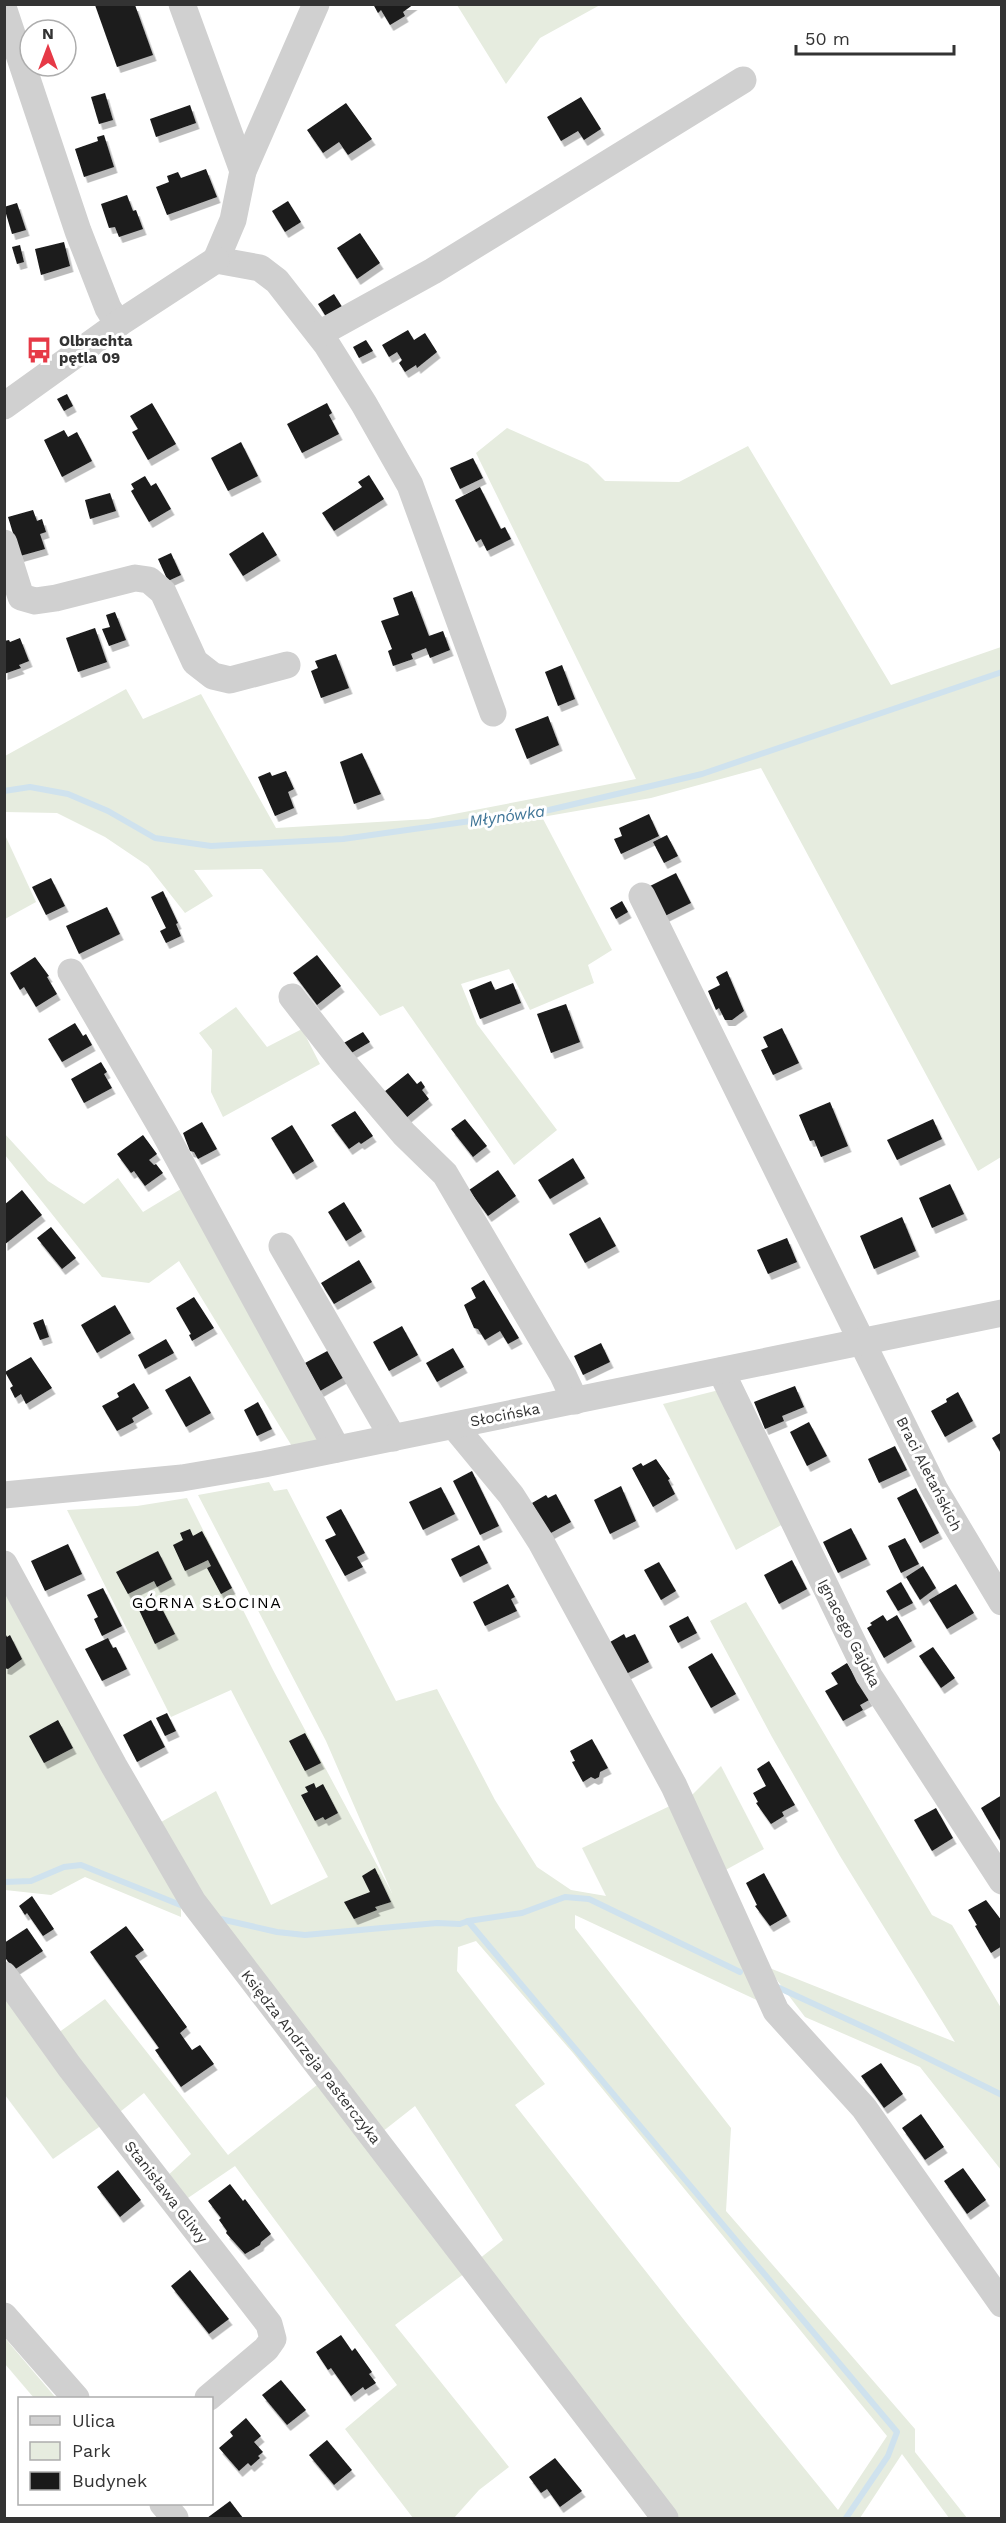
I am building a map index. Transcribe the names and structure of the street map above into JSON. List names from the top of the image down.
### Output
{
  "streets": {
    "street": [
      "Słocińska",
      "Braci Aletańskich",
      "Ignacego Gajdka",
      "Księdza Andrzeja Pasterczyka",
      "Stanisława Gliwy"
    ]
  },
  "crossings": [
    ["Słocińska", "Braci Aletańskich"],
    ["Słocińska", "Ignacego Gajdka"]
  ],
  "districts": ["GÓRNA SŁOCINA"],
  "water": ["Młynówka"],
  "places": {
    "bus stop": ["Olbrachta pętla 09"]
  },
  "legend": ["Ulica", "Park", "Budynek"],
  "scale_bar": "50 m",
  "north": "top"
}
